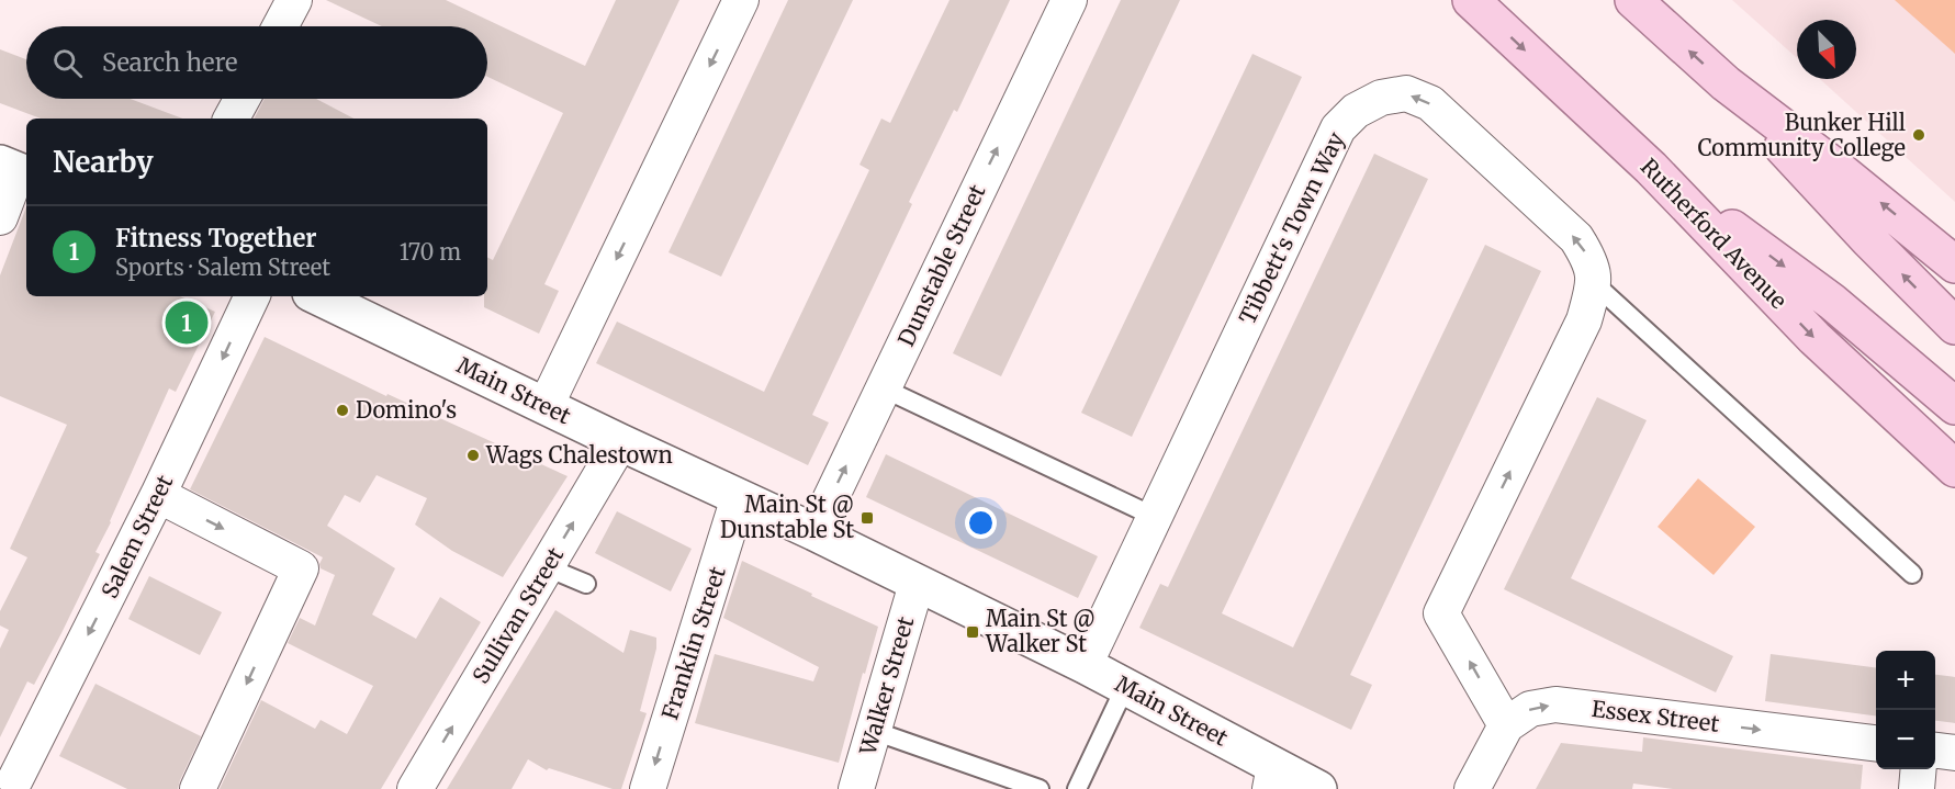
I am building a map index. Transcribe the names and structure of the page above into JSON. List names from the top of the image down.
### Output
{
  "streets": {
    "main road": ["Rutherford Avenue", "Main Street"],
    "street": [
      "Tibbett's Town Way",
      "Dunstable Street",
      "Salem Street",
      "Sullivan Street",
      "Franklin Street",
      "Walker Street",
      "Essex Street"
    ]
  },
  "crossings": [
    ["Tibbett's Town Way", "Main Street"],
    ["Dunstable Street", "Main Street"],
    ["Main Street", "Sullivan Street"],
    ["Main Street", "Franklin Street"],
    ["Main Street", "Walker Street"]
  ],
  "one_way": [
    "Salem Street",
    "Sullivan Street",
    "Franklin Street",
    "Essex Street"
  ],
  "places": {
    "other": ["Bunker Hill Community College", "Domino's", "Wags Chalestown"],
    "transit": ["Main St @ Dunstable St", "Main St @ Walker St"]
  },
  "north": "bottom right",
  "page": {
    "search": "Search here",
    "heading": "Nearby",
    "list": [
      {
        "mark": "1",
        "name": "Fitness Together",
        "note": "Sports · Salem Street",
        "value": "170 m"
      }
    ],
    "pins": "1",
    "map_buttons": ["+", "−"]
  }
}
